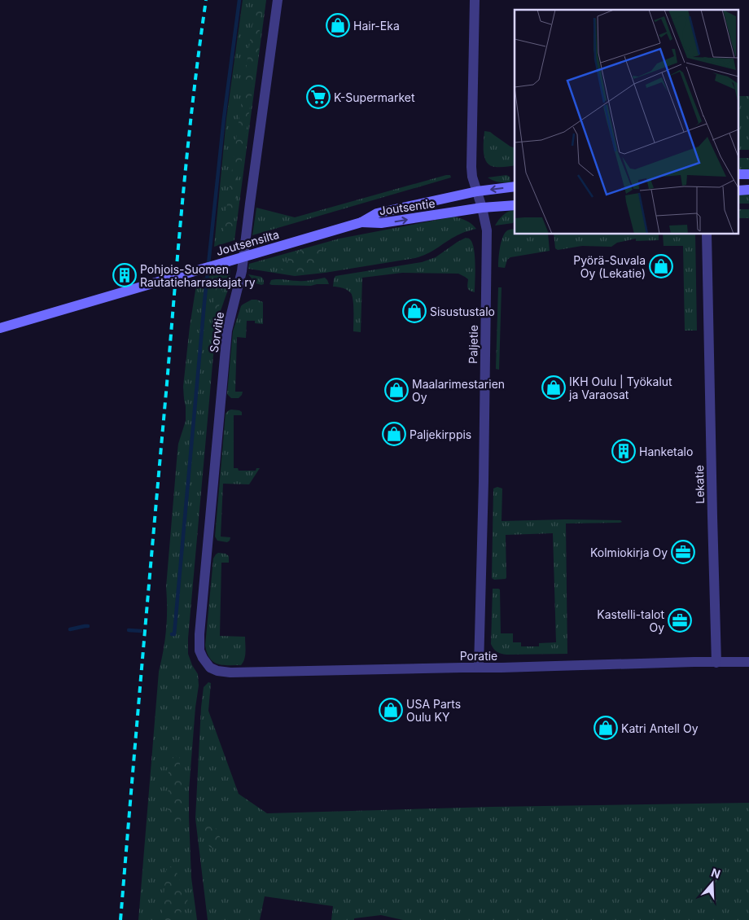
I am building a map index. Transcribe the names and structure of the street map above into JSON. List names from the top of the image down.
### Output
{
  "streets": {
    "main road": ["Joutsentie", "Joutsensilta"],
    "street": [
      "Sorvitie",
      "Paljetie",
      "Lekatie",
      "Poratie"
    ]
  },
  "crossings": [
    ["Joutsentie", "Joutsensilta"],
    ["Joutsentie", "Paljetie"],
    ["Sorvitie", "Poratie"],
    ["Paljetie", "Poratie"],
    ["Lekatie", "Poratie"]
  ],
  "places": {
    "shop": [
      "Hair-Eka",
      "Pyörä-Suvala Oy (Lekatie)",
      "Sisustustalo",
      "IKH Oulu | Työkalut ja Varaosat",
      "Maalarimestarien Oy",
      "Paljekirppis",
      "USA Parts Oulu KY",
      "Katri Antell Oy"
    ],
    "supermarket": ["K-Supermarket"],
    "building": ["Pohjois-Suomen Rautatieharrastajat ry", "Hanketalo"],
    "office": ["Kolmiokirja Oy", "Kastelli-talot Oy"]
  },
  "north": "top"
}
